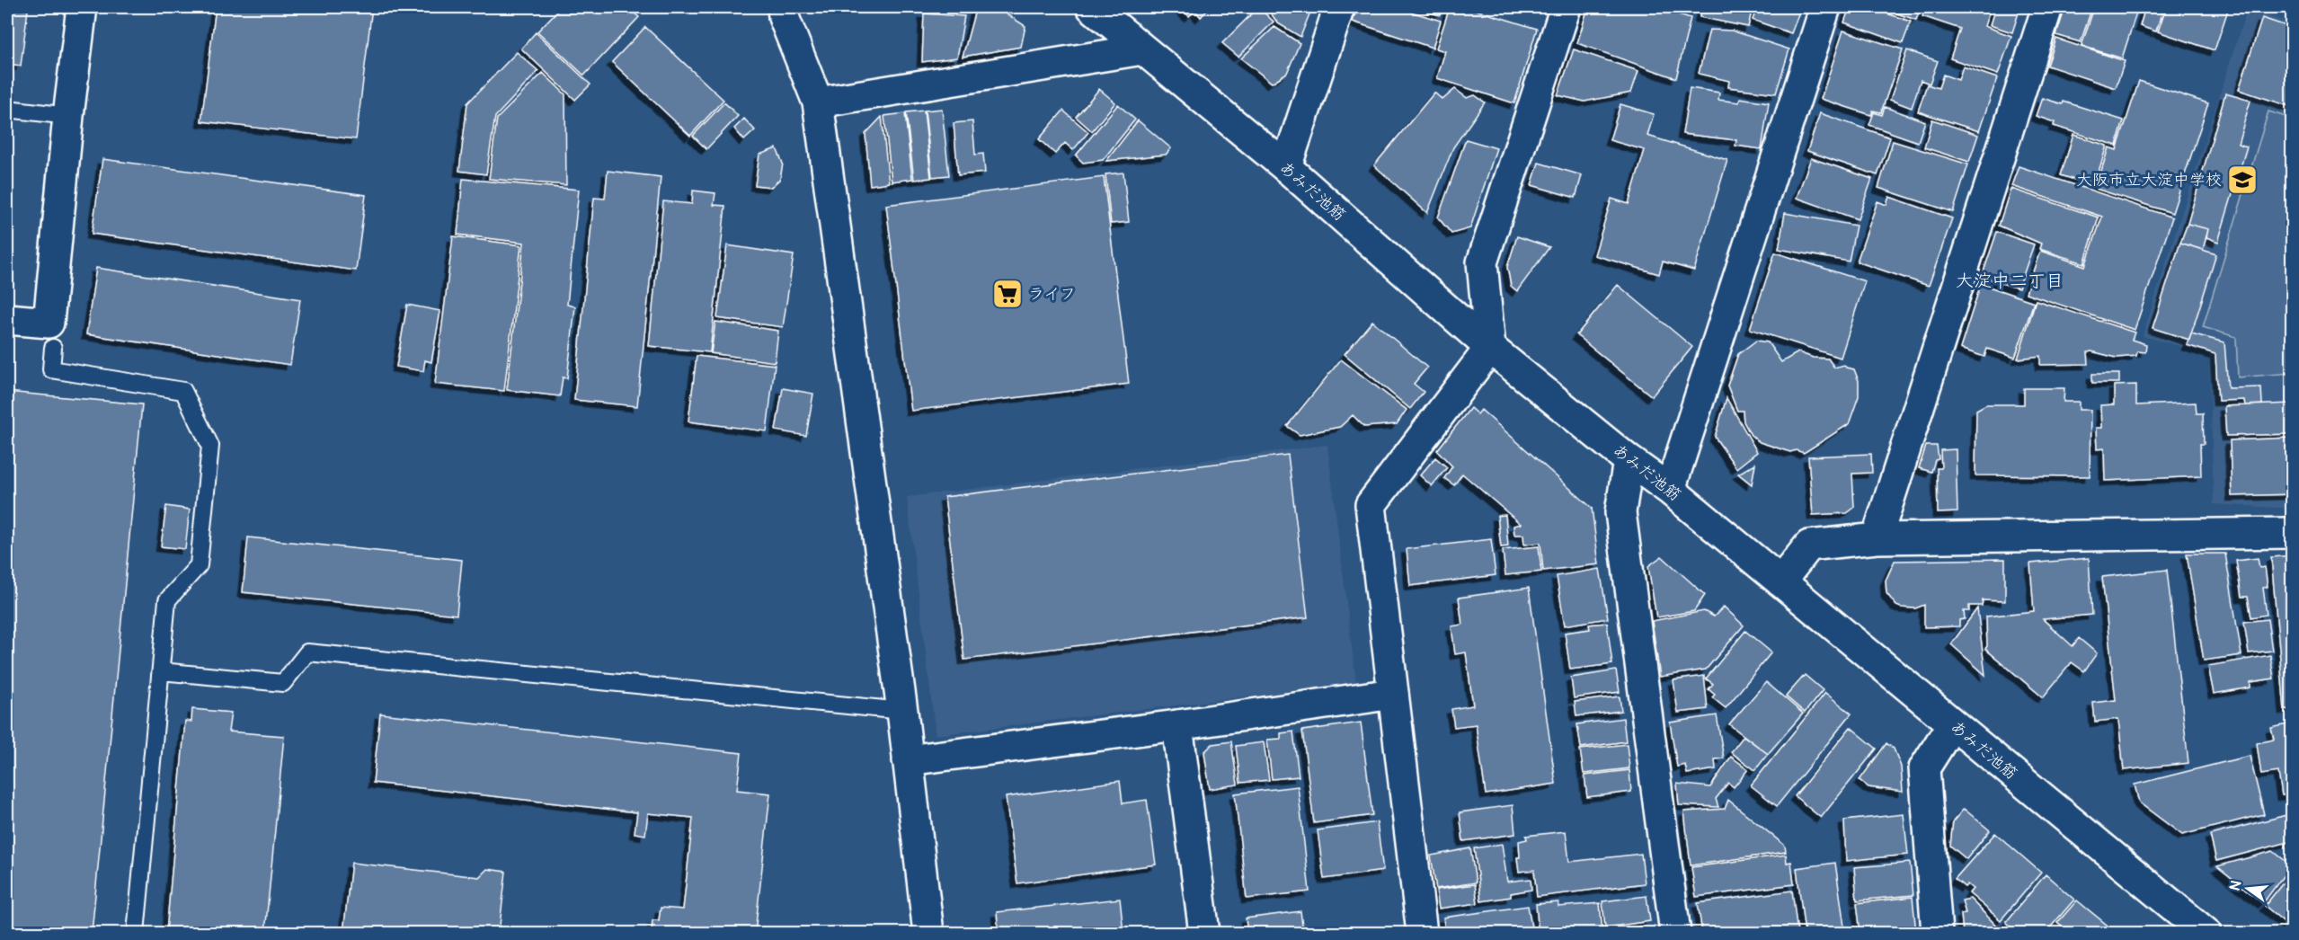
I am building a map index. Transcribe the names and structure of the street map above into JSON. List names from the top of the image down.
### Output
{
  "streets": {
    "street": ["あみだ池筋"]
  },
  "districts": ["大淀中二丁目"],
  "places": {
    "school or university": ["大阪市立大淀中学校"],
    "supermarket": ["ライフ"]
  },
  "north": "left"
}
